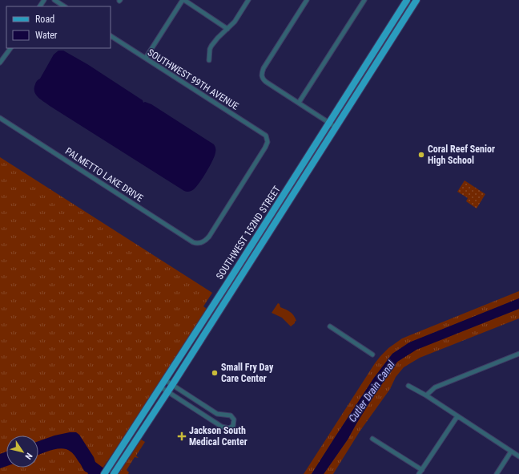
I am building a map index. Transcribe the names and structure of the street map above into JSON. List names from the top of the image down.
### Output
{
  "streets": {
    "main road": ["SOUTHWEST 152ND STREET"],
    "street": ["SOUTHWEST 99TH AVENUE", "PALMETTO LAKE DRIVE"]
  },
  "crossings": [
    ["SOUTHWEST 99TH AVENUE", "PALMETTO LAKE DRIVE"]
  ],
  "water": ["Cutler Drain Canal"],
  "places": {
    "other": ["Coral Reef Senior High School", "Small Fry Day Care Center"],
    "health": ["Jackson South Medical Center"]
  },
  "legend": ["Road", "Water"],
  "north": "bottom right"
}
